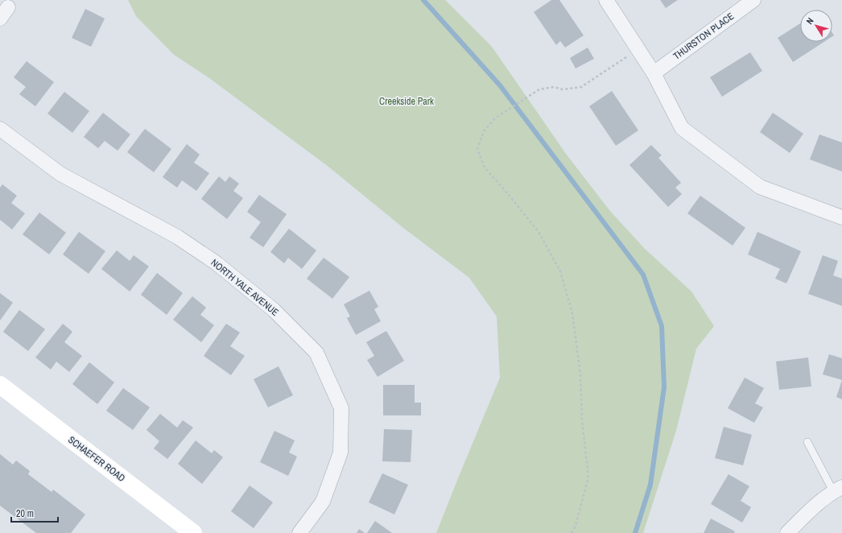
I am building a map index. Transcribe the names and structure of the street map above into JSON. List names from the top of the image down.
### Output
{
  "streets": {
    "street": ["THURSTON PLACE", "NORTH YALE AVENUE", "SCHAEFER ROAD"]
  },
  "parks": ["Creekside Park"],
  "scale_bar": "20 m",
  "north": "top left"
}
